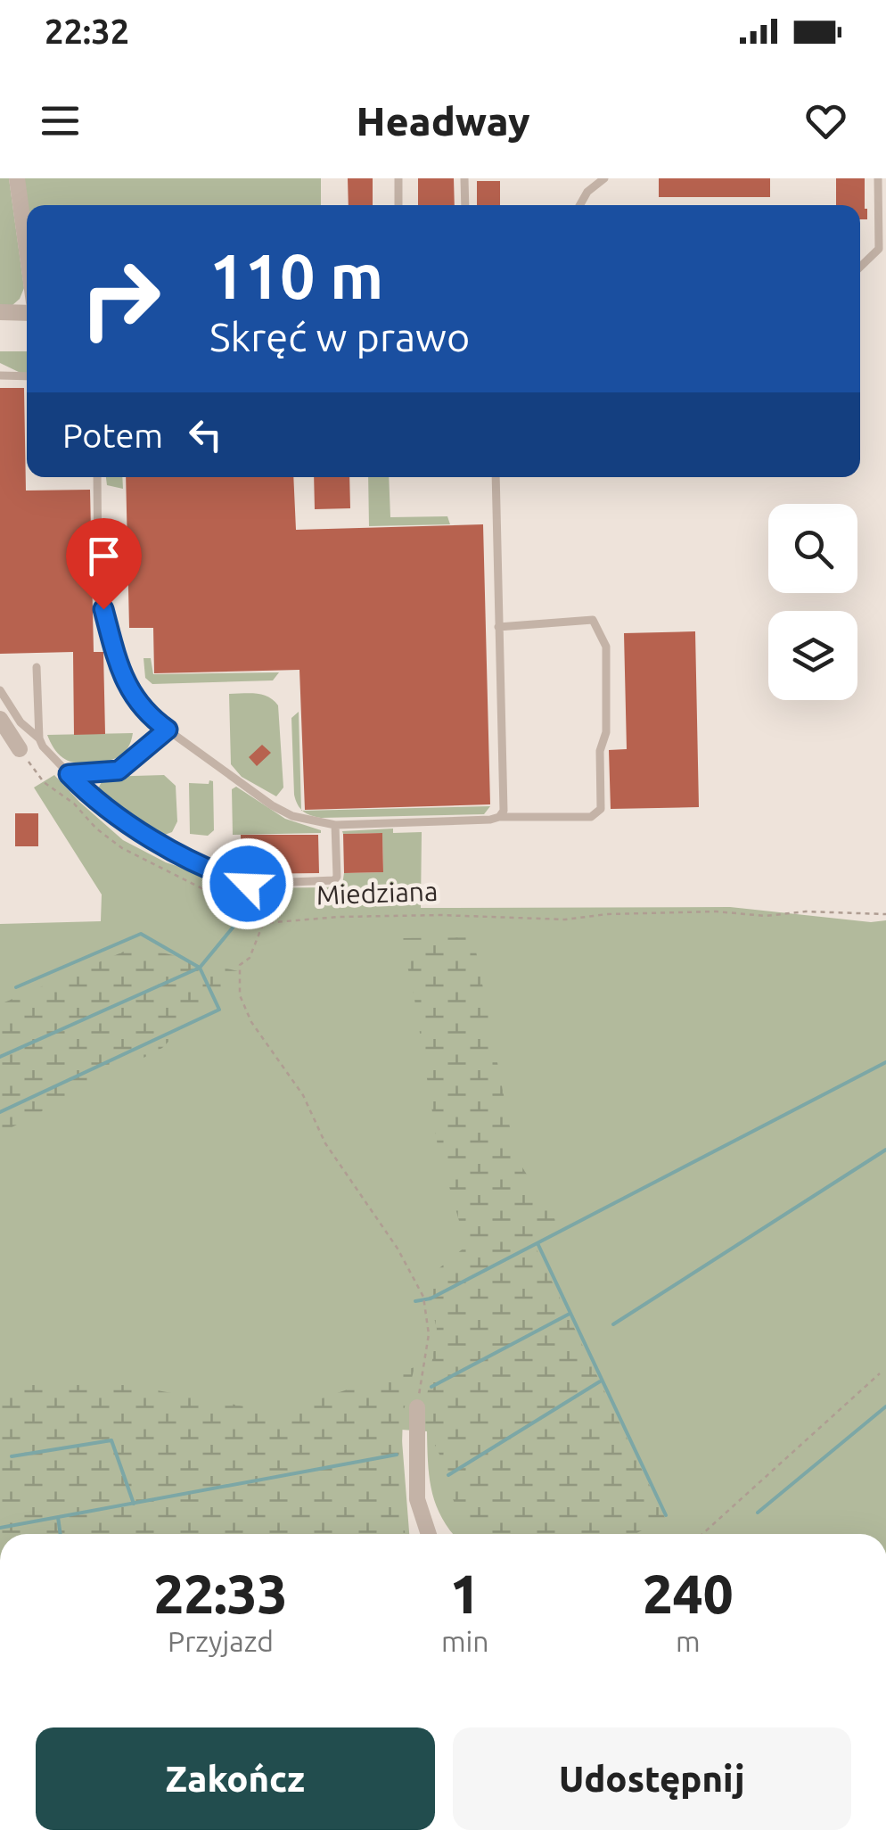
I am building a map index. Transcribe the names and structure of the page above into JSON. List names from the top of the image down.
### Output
{
  "streets": {
    "path": ["Miedziana"]
  },
  "page": {
    "status": "22:32",
    "header": "Headway",
    "turn": ["110 m", "Skręć w prawo"],
    "then": "Potem",
    "eta": [
      "22:33",
      "Przyjazd",
      "1",
      "min",
      "240",
      "m"
    ],
    "buttons": ["Zakończ", "Udostępnij"]
  }
}
